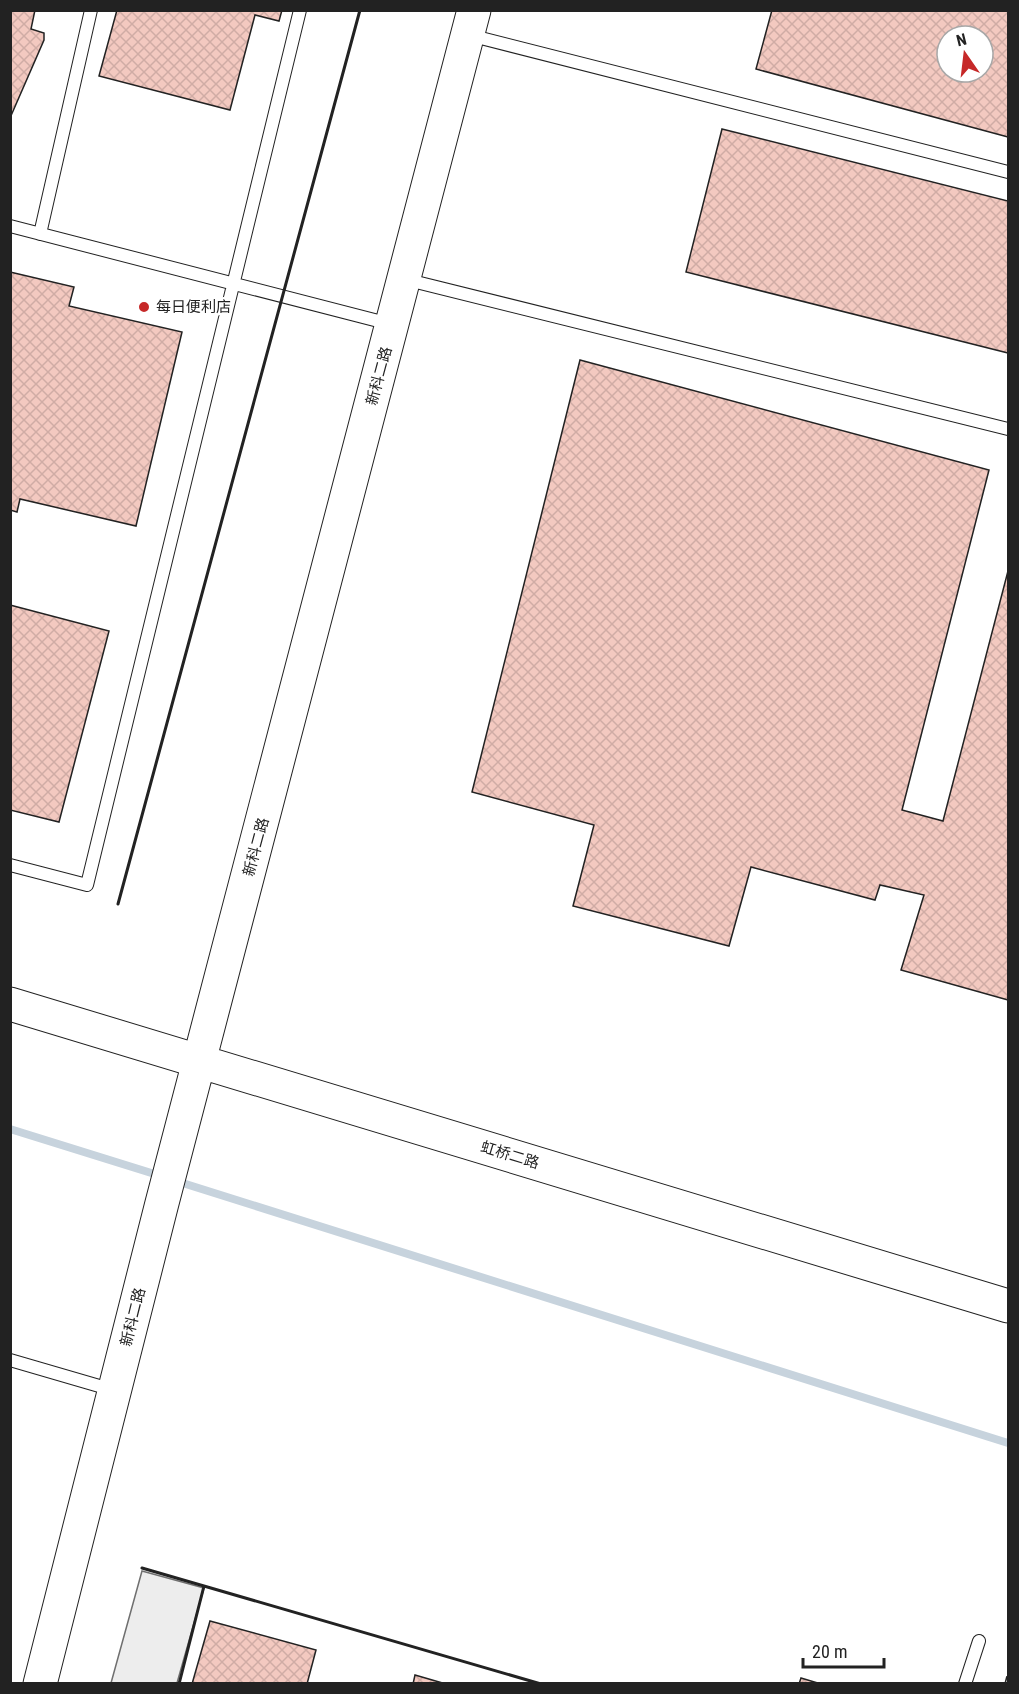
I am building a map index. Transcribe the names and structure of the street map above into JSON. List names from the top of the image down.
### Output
{
  "streets": {
    "street": ["新科二路", "虹桥二路"]
  },
  "crossings": [
    ["新科二路", "虹桥二路"]
  ],
  "places": ["每日便利店"],
  "scale_bar": "20 m",
  "north": "top"
}
